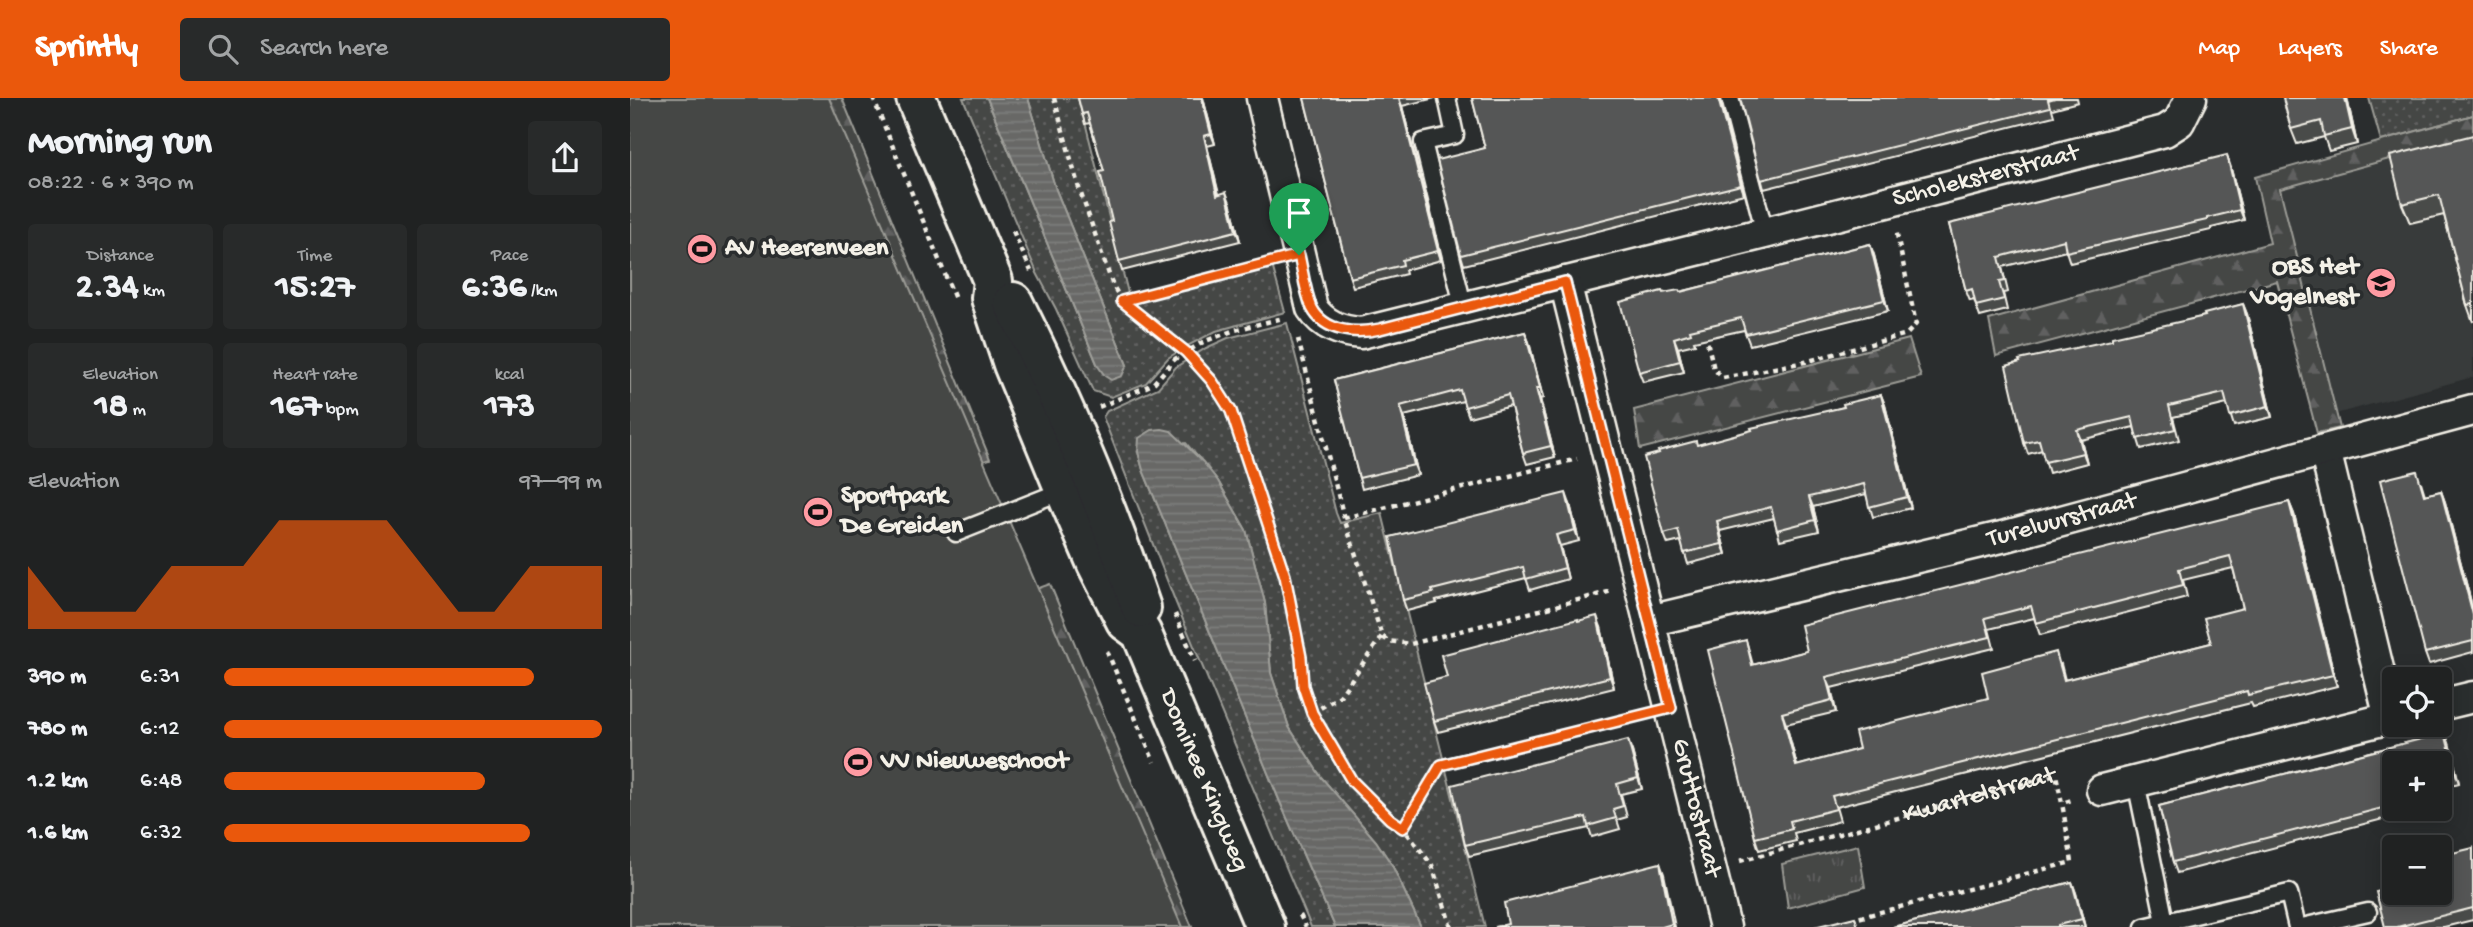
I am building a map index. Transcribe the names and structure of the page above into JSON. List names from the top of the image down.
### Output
{
  "streets": {
    "main road": ["Dominee Kingweg"],
    "street": ["Scholeksterstraat", "Tureluurstraat", "Gruttostraat"],
    "path": ["Kwartelstraat"]
  },
  "crossings": [
    ["Scholeksterstraat", "Gruttostraat"],
    ["Tureluurstraat", "Gruttostraat"],
    ["Kwartelstraat", "Gruttostraat"]
  ],
  "places": {
    "sports": ["AV Heerenveen", "Sportpark De Greiden", "VV Nieuweschoot"],
    "school or university": ["OBS Het Vogelnest"]
  },
  "page": {
    "header": "Sprintly",
    "search": "Search here",
    "nav": ["Map", "Layers", "Share"],
    "heading": ["Morning run", "08:22 · 6 × 390 m"],
    "stats": [
      ["Distance", "2.34 km"],
      ["Time", "15:27"],
      ["Pace", "6:36 /km"],
      ["Elevation", "18 m"],
      ["Heart rate", "167 bpm"],
      ["kcal", "173"]
    ],
    "chart": ["Elevation", "97–99 m"],
    "list": [
      {
        "name": "390 m",
        "note": "6:31"
      },
      {
        "name": "780 m",
        "note": "6:12"
      },
      {
        "name": "1.2 km",
        "note": "6:48"
      },
      {
        "name": "1.6 km",
        "note": "6:32"
      }
    ],
    "map_buttons": ["+", "−"]
  }
}
